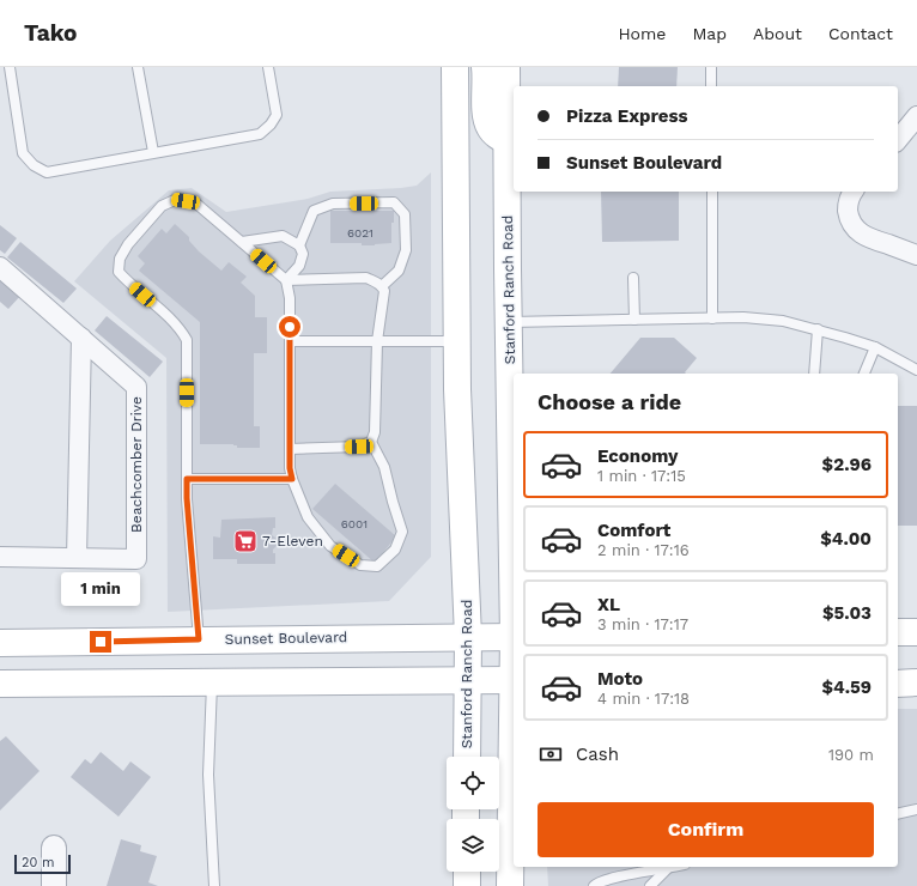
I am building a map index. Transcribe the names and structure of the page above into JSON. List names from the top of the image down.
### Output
{
  "streets": {
    "main road": ["Stanford Ranch Road", "Sunset Boulevard"],
    "street": ["Beachcomber Drive"]
  },
  "crossings": [
    ["Stanford Ranch Road", "Sunset Boulevard"]
  ],
  "places": {
    "supermarket": ["7-Eleven"]
  },
  "house_numbers": ["6021", "6001"],
  "scale_bar": "20 m",
  "page": {
    "header": "Tako",
    "nav": [
      "Home",
      "Map",
      "About",
      "Contact"
    ],
    "banner": ["Pizza Express", "Sunset Boulevard"],
    "heading": "Choose a ride",
    "list": [
      {
        "name": "Economy",
        "note": "1 min · 17:15",
        "value": "$2.96"
      },
      {
        "name": "Comfort",
        "note": "2 min · 17:16",
        "value": "$4.00"
      },
      {
        "name": "XL",
        "note": "3 min · 17:17",
        "value": "$5.03"
      },
      {
        "name": "Moto",
        "note": "4 min · 17:18",
        "value": "$4.59"
      }
    ],
    "bubble": "1 min",
    "pay": ["Cash", "190 m"],
    "buttons": "Confirm",
    "scale": "20 m"
  }
}
